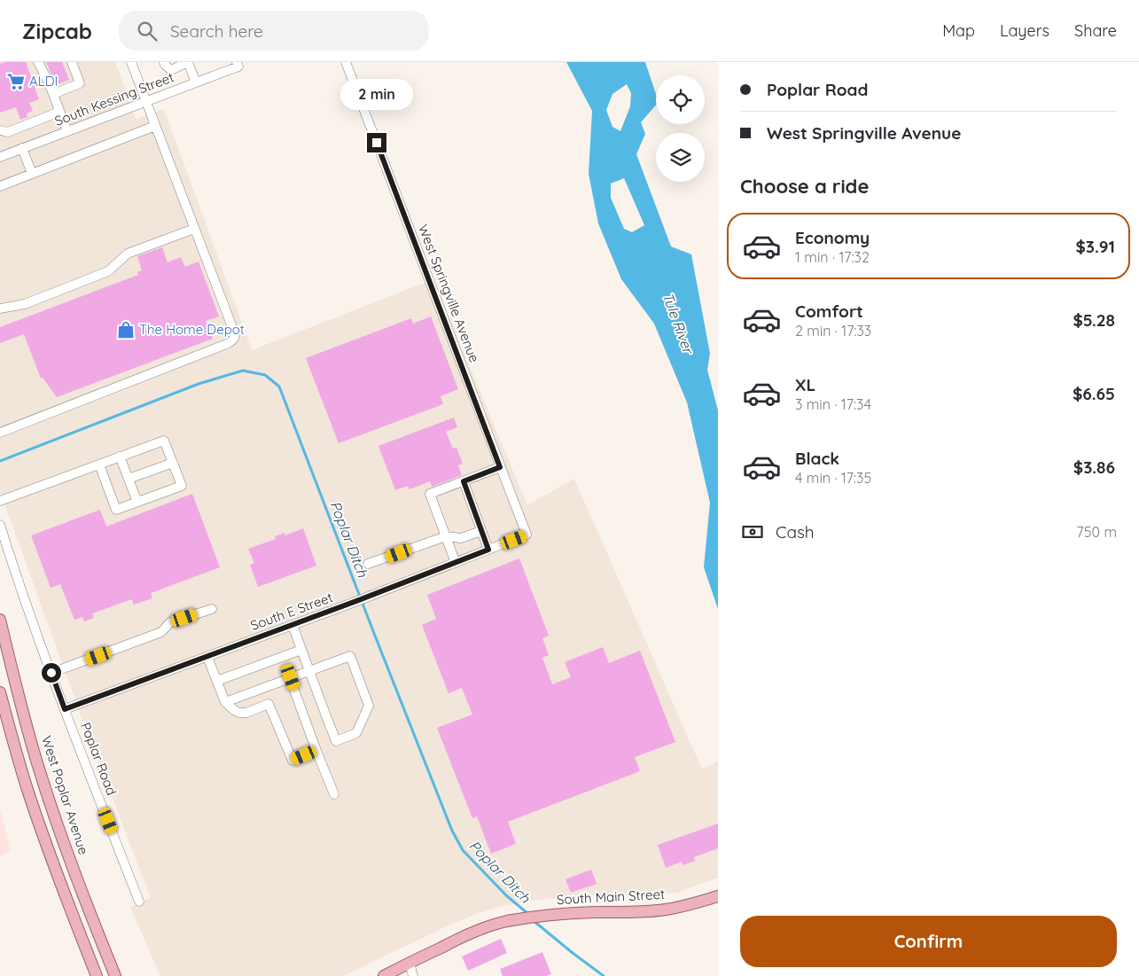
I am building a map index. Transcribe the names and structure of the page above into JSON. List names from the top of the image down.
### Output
{
  "streets": {
    "main road": ["West Poplar Avenue", "South Main Street"],
    "street": [
      "South Kessing Street",
      "West Springville Avenue",
      "South E Street",
      "Poplar Road"
    ]
  },
  "crossings": [
    ["West Springville Avenue", "South E Street"],
    ["South E Street", "Poplar Road"]
  ],
  "water": ["Tule River", "Poplar Ditch"],
  "places": {
    "supermarket": ["ALDI"],
    "shop": ["The Home Depot"]
  },
  "page": {
    "header": "Zipcab",
    "search": "Search here",
    "nav": ["Map", "Layers", "Share"],
    "banner": ["Poplar Road", "West Springville Avenue"],
    "bubble": "2 min",
    "heading": "Choose a ride",
    "list": [
      {
        "name": "Economy",
        "note": "1 min · 17:32",
        "value": "$3.91"
      },
      {
        "name": "Comfort",
        "note": "2 min · 17:33",
        "value": "$5.28"
      },
      {
        "name": "XL",
        "note": "3 min · 17:34",
        "value": "$6.65"
      },
      {
        "name": "Black",
        "note": "4 min · 17:35",
        "value": "$3.86"
      }
    ],
    "pay": ["Cash", "750 m"],
    "buttons": "Confirm"
  }
}
